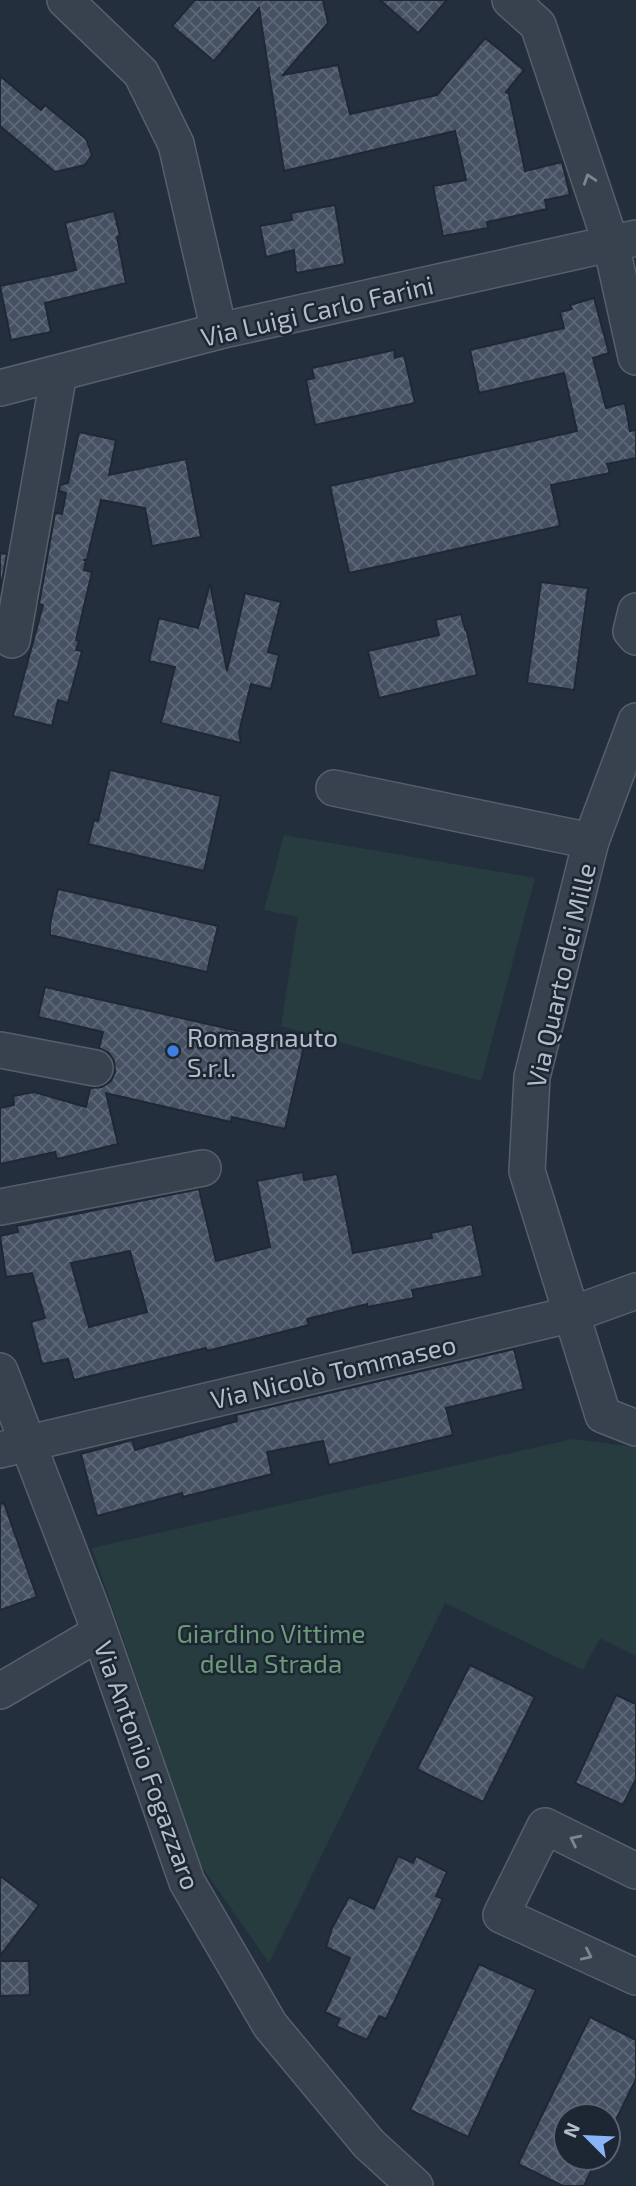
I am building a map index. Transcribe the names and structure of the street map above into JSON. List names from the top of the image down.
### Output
{
  "streets": {
    "street": [
      "Via Luigi Carlo Farini",
      "Via Quarto dei Mille",
      "Via Nicolò Tommaseo",
      "Via Antonio Fogazzaro"
    ]
  },
  "crossings": [
    ["Via Quarto dei Mille", "Via Nicolò Tommaseo"],
    ["Via Nicolò Tommaseo", "Via Antonio Fogazzaro"]
  ],
  "parks": ["Giardino Vittime della Strada"],
  "places": ["Romagnauto S.r.l."],
  "north": "top left"
}
